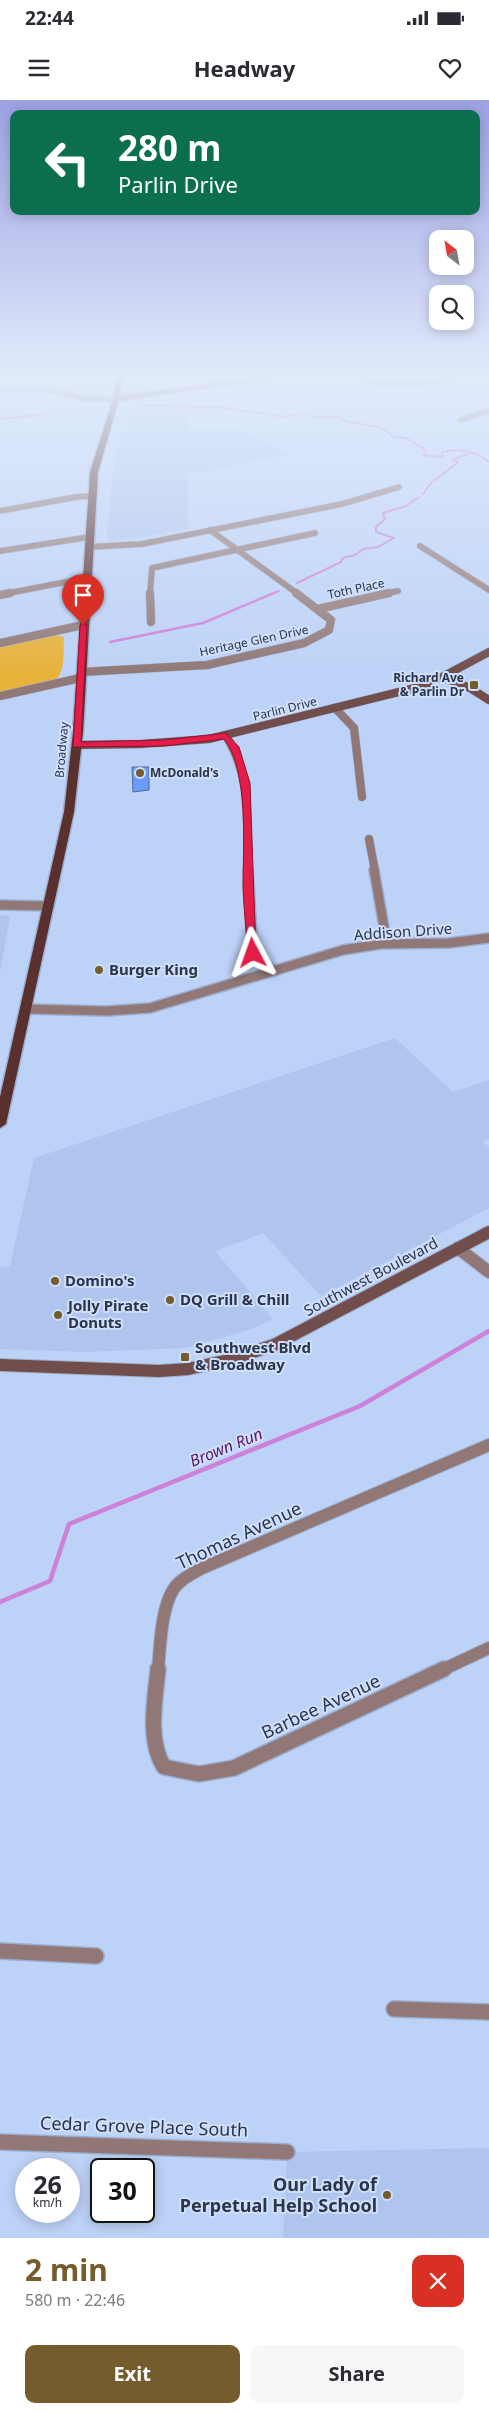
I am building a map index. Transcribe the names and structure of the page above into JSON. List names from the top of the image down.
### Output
{
  "streets": {
    "main road": ["Broadway"],
    "street": [
      "Toth Place",
      "Heritage Glen Drive",
      "Parlin Drive",
      "Addison Drive",
      "Southwest Boulevard",
      "Thomas Avenue",
      "Barbee Avenue",
      "Cedar Grove Place South"
    ]
  },
  "crossings": [
    ["Toth Place", "Heritage Glen Drive"],
    ["Heritage Glen Drive", "Broadway"],
    ["Parlin Drive", "Broadway"],
    ["Broadway", "Addison Drive"],
    ["Thomas Avenue", "Barbee Avenue"]
  ],
  "water": ["Brown Run"],
  "places": {
    "transit": ["Richard Ave & Parlin Dr", "Southwest Blvd & Broadway"],
    "other": [
      "McDonald's",
      "Burger King",
      "Domino's",
      "DQ Grill & Chill",
      "Jolly Pirate Donuts",
      "Our Lady of Perpetual Help School"
    ]
  },
  "north": "top left",
  "page": {
    "status": "22:44",
    "header": "Headway",
    "turn": ["280 m", "Parlin Drive"],
    "speed": "26 km/h",
    "limit": "30",
    "heading": ["2 min", "580 m · 22:46"],
    "buttons": ["Exit", "Share"]
  }
}
